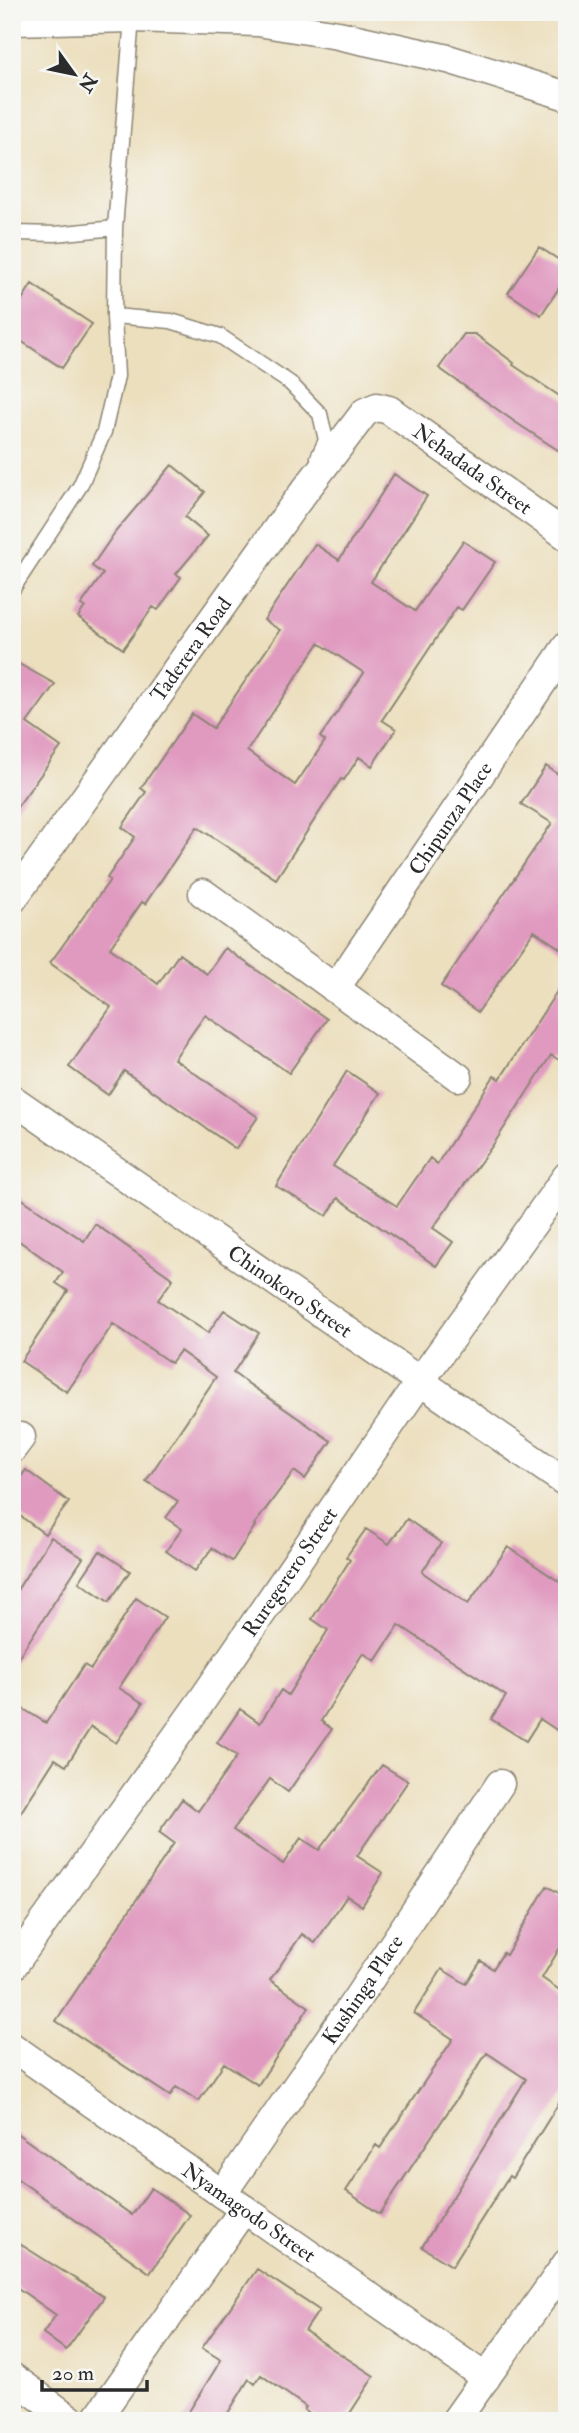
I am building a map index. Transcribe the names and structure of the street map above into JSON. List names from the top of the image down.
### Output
{
  "streets": {
    "street": [
      "Nehadada Street",
      "Taderera Road",
      "Chipunza Place",
      "Chinokoro Street",
      "Ruregerero Street",
      "Kushinga Place",
      "Nyamagodo Street"
    ]
  },
  "crossings": [
    ["Nehadada Street", "Taderera Road"],
    ["Chinokoro Street", "Ruregerero Street"],
    ["Kushinga Place", "Nyamagodo Street"]
  ],
  "scale_bar": "20 m",
  "north": "bottom right"
}
